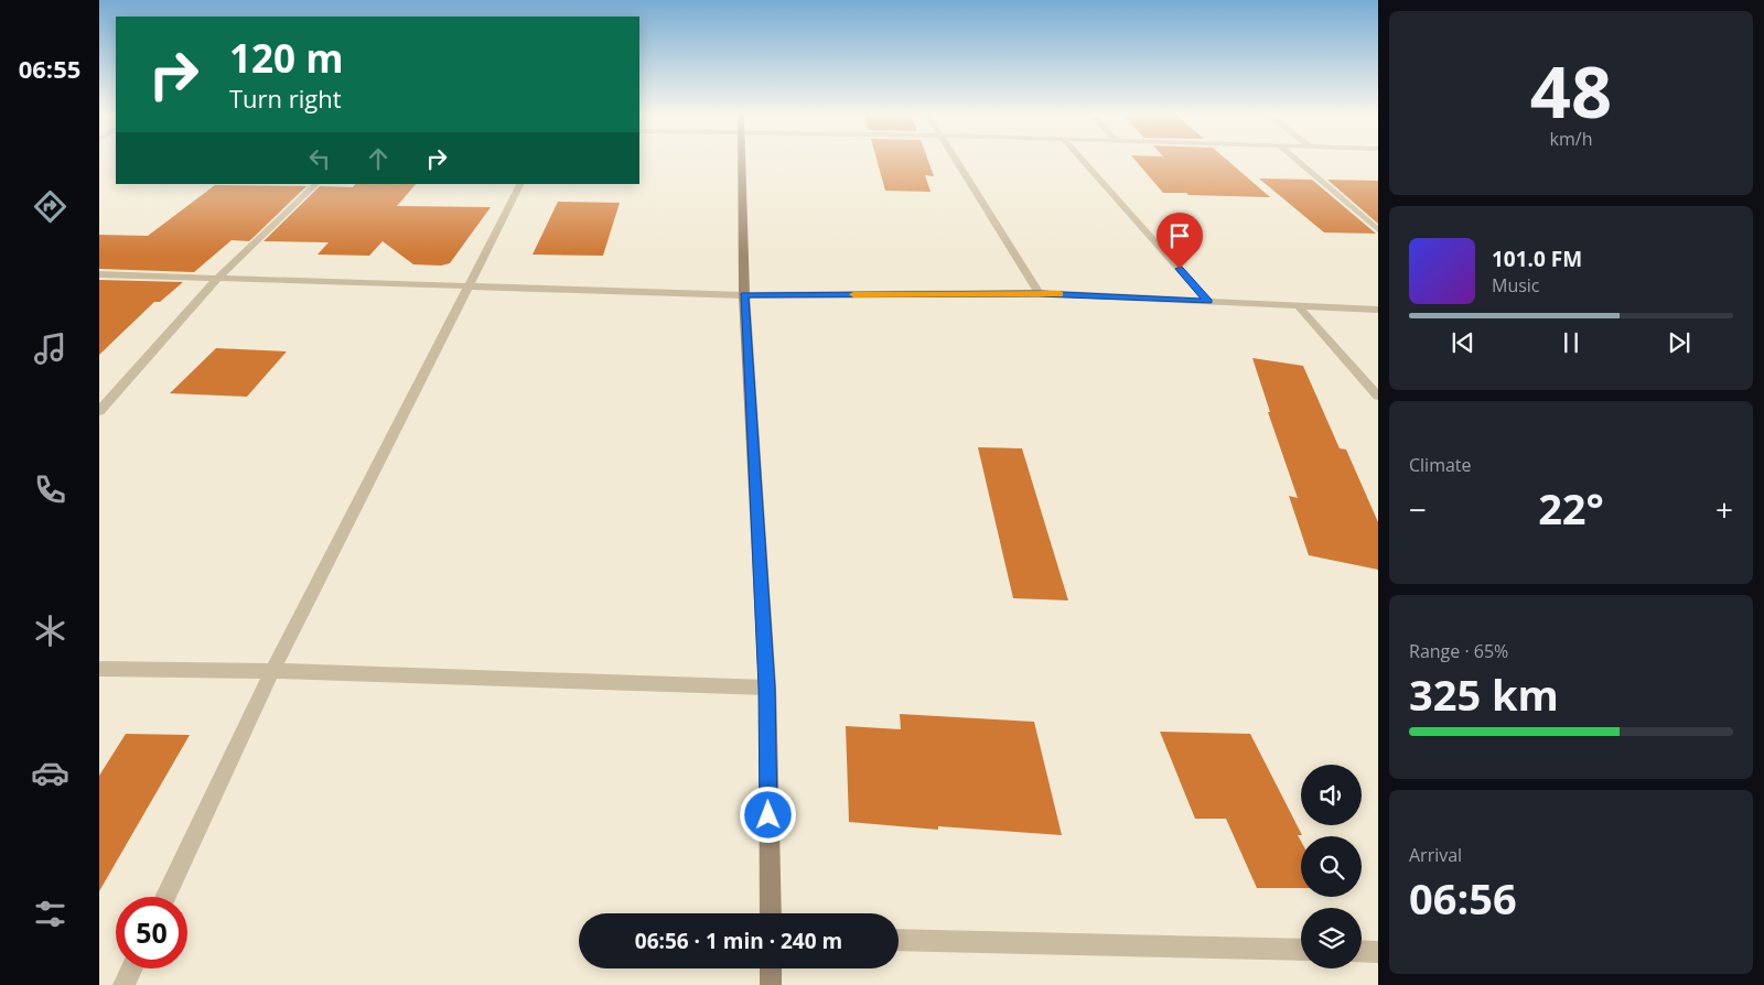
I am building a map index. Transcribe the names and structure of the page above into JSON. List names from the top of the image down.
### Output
{
  "page": {
    "tabs": "06:55",
    "tile": [
      ["48", "km/h"],
      "Climate",
      ["Range · 65%", "325 km"],
      ["Arrival", "06:56"]
    ],
    "turn": ["120 m", "Turn right"],
    "song": ["101.0 FM", "Music"],
    "heat": ["−", "22°", "+"],
    "limit": "50",
    "trip": "06:56 · 1 min · 240 m"
  }
}
